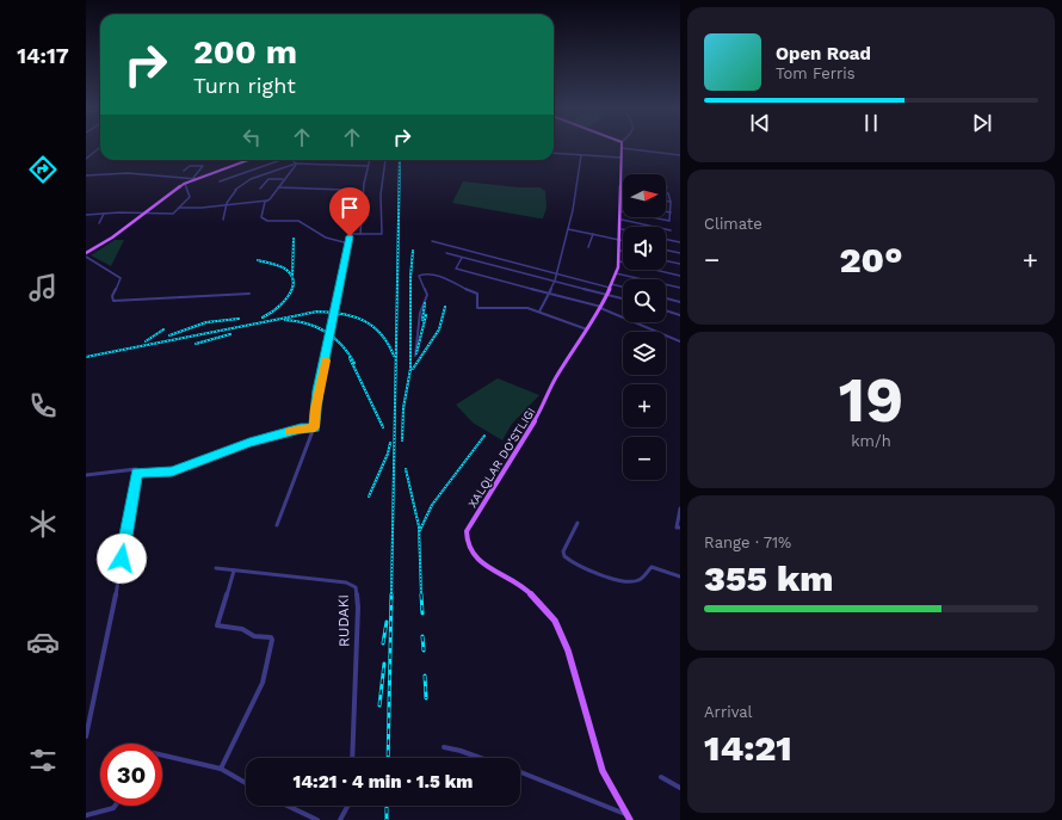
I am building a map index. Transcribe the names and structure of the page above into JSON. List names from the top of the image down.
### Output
{
  "streets": {
    "main road": ["XALQLAR DO’STLIGI"],
    "street": ["RUDAKI"]
  },
  "north": "right",
  "page": {
    "tabs": "14:17",
    "turn": ["200 m", "Turn right"],
    "song": ["Open Road", "Tom Ferris"],
    "tile": [
      "Climate",
      ["19", "km/h"],
      ["Range · 71%", "355 km"],
      ["Arrival", "14:21"]
    ],
    "map_buttons": ["+", "−"],
    "heat": ["−", "20°", "+"],
    "limit": "30",
    "trip": "14:21 · 4 min · 1.5 km"
  }
}
